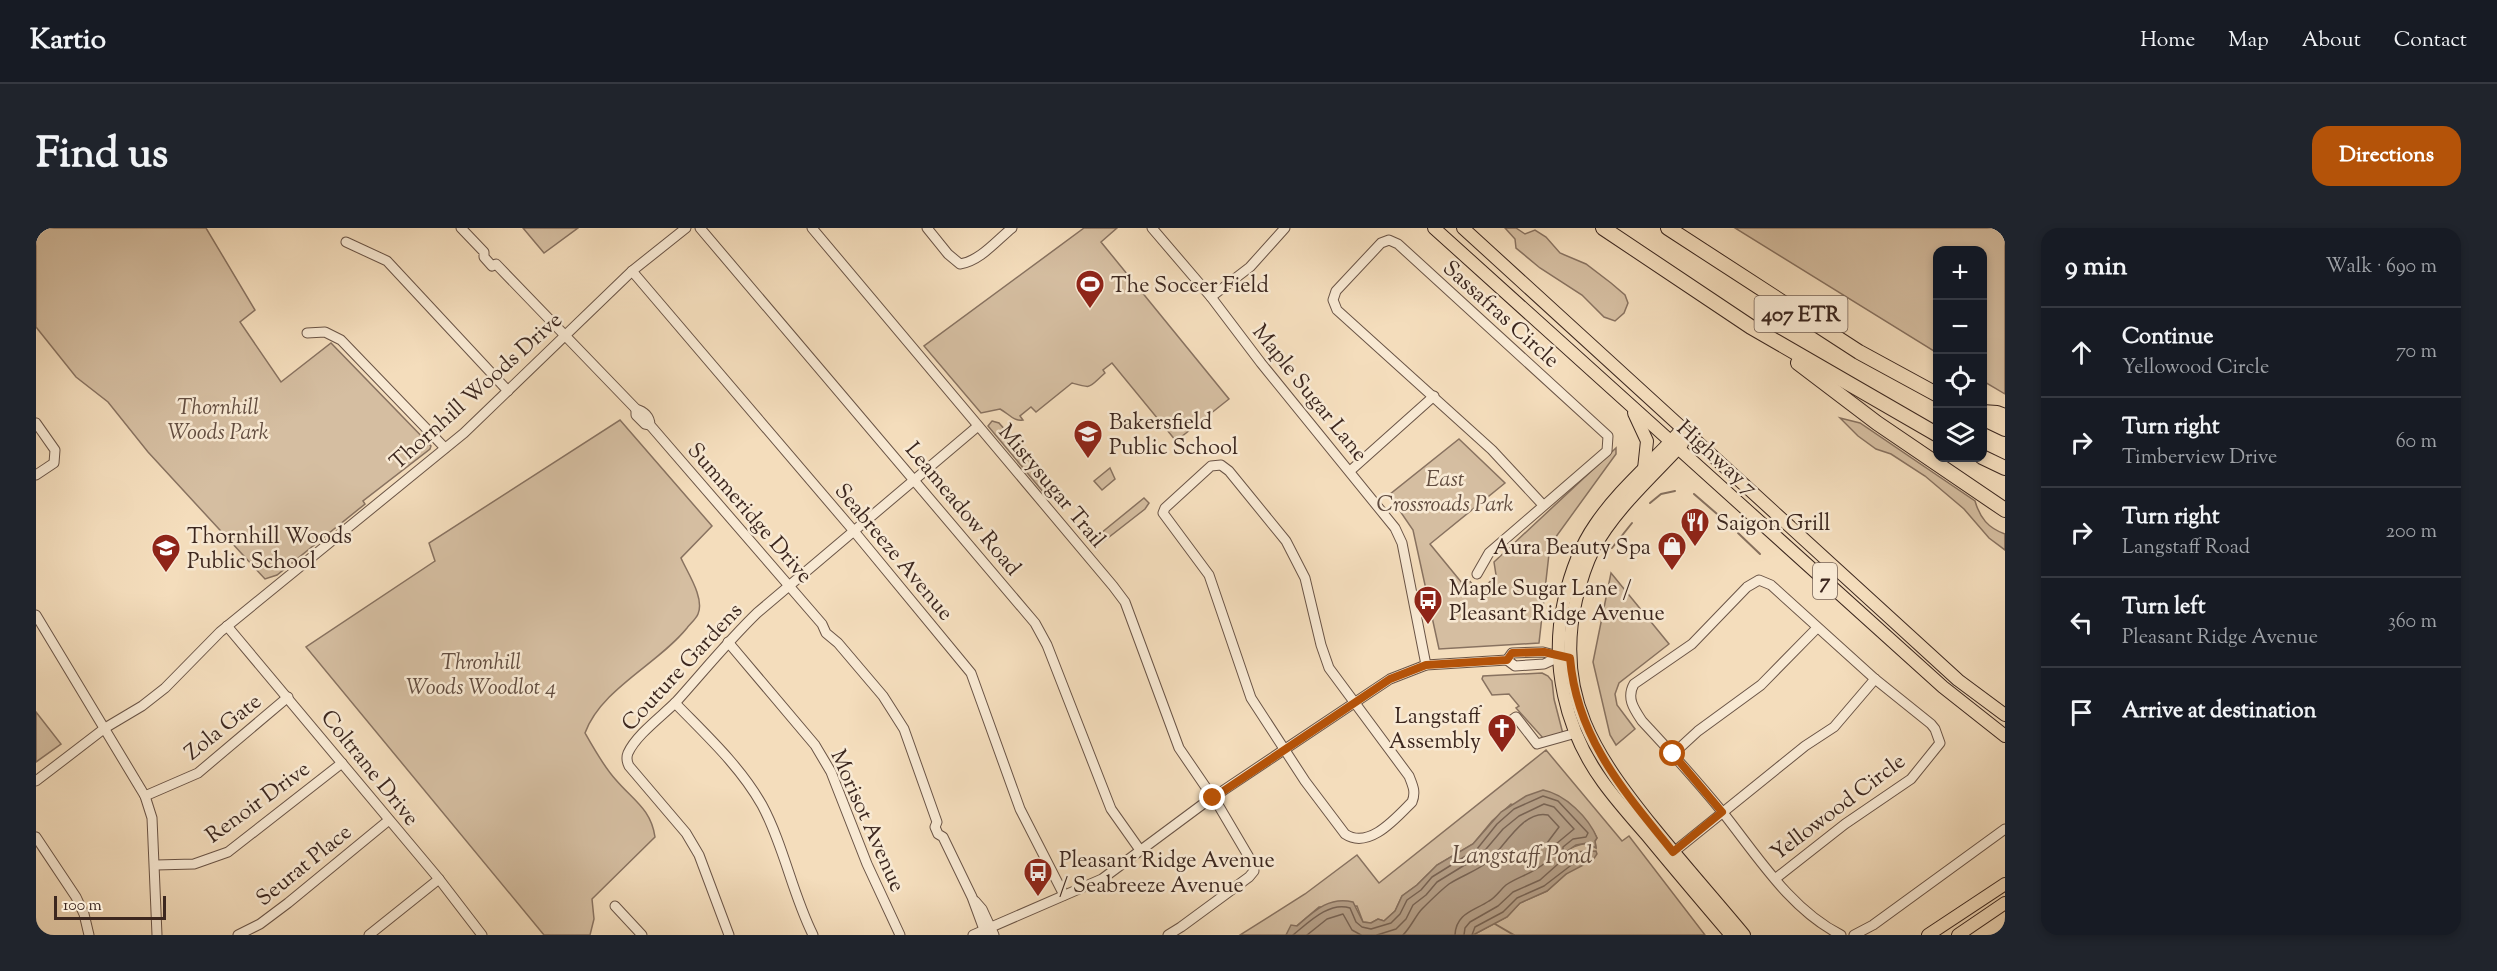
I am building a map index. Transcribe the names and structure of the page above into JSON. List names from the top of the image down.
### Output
{
  "streets": {
    "highway": ["407 ETR"],
    "main road": ["Highway 7", "7"],
    "street": [
      "Sassafras Circle",
      "Thornhill Woods Drive",
      "Maple Sugar Lane",
      "Mistysugar Trail",
      "Leameadow Road",
      "Summeridge Drive",
      "Seabreeze Avenue",
      "Couture Gardens",
      "Zola Gate",
      "Coltrane Drive",
      "Renoir Drive",
      "Yellowood Circle",
      "Morisot Avenue",
      "Seurat Place"
    ]
  },
  "crossings": [
    ["Thornhill Woods Drive", "Summeridge Drive"],
    ["Thornhill Woods Drive", "Seabreeze Avenue"],
    ["Thornhill Woods Drive", "Coltrane Drive"],
    ["Mistysugar Trail", "Couture Gardens"],
    ["Leameadow Road", "Couture Gardens"],
    ["Summeridge Drive", "Couture Gardens"],
    ["Seabreeze Avenue", "Couture Gardens"],
    ["Couture Gardens", "Morisot Avenue"],
    ["Zola Gate", "Coltrane Drive"],
    ["Coltrane Drive", "Renoir Drive"],
    ["Coltrane Drive", "Seurat Place"]
  ],
  "water": ["Langstaff Pond"],
  "parks": ["Thornhill Woods Park", "East Crossroads Park", "Thronhill Woods Woodlot 4"],
  "places": {
    "sports": ["The Soccer Field"],
    "school or university": ["Bakersfield Public School", "Thornhill Woods Public School"],
    "restaurant": ["Saigon Grill"],
    "shop": ["Aura Beauty Spa"],
    "bus stop": ["Maple Sugar Lane / Pleasant Ridge Avenue", "Pleasant Ridge Avenue / Seabreeze Avenue"],
    "church": ["Langstaff Assembly"]
  },
  "scale_bar": "100 m",
  "page": {
    "header": "Kartio",
    "nav": [
      "Home",
      "Map",
      "About",
      "Contact"
    ],
    "title": "Find us",
    "buttons": "Directions",
    "heading": ["9 min", "Walk · 690 m"],
    "map_buttons": ["+", "−"],
    "list": [
      ["Continue", "Yellowood Circle", "70 m"],
      ["Turn right", "Timberview Drive", "60 m"],
      ["Turn right", "Langstaff Road", "200 m"],
      ["Turn left", "Pleasant Ridge Avenue", "360 m"],
      "Arrive at destination"
    ],
    "scale": "100 m"
  }
}
